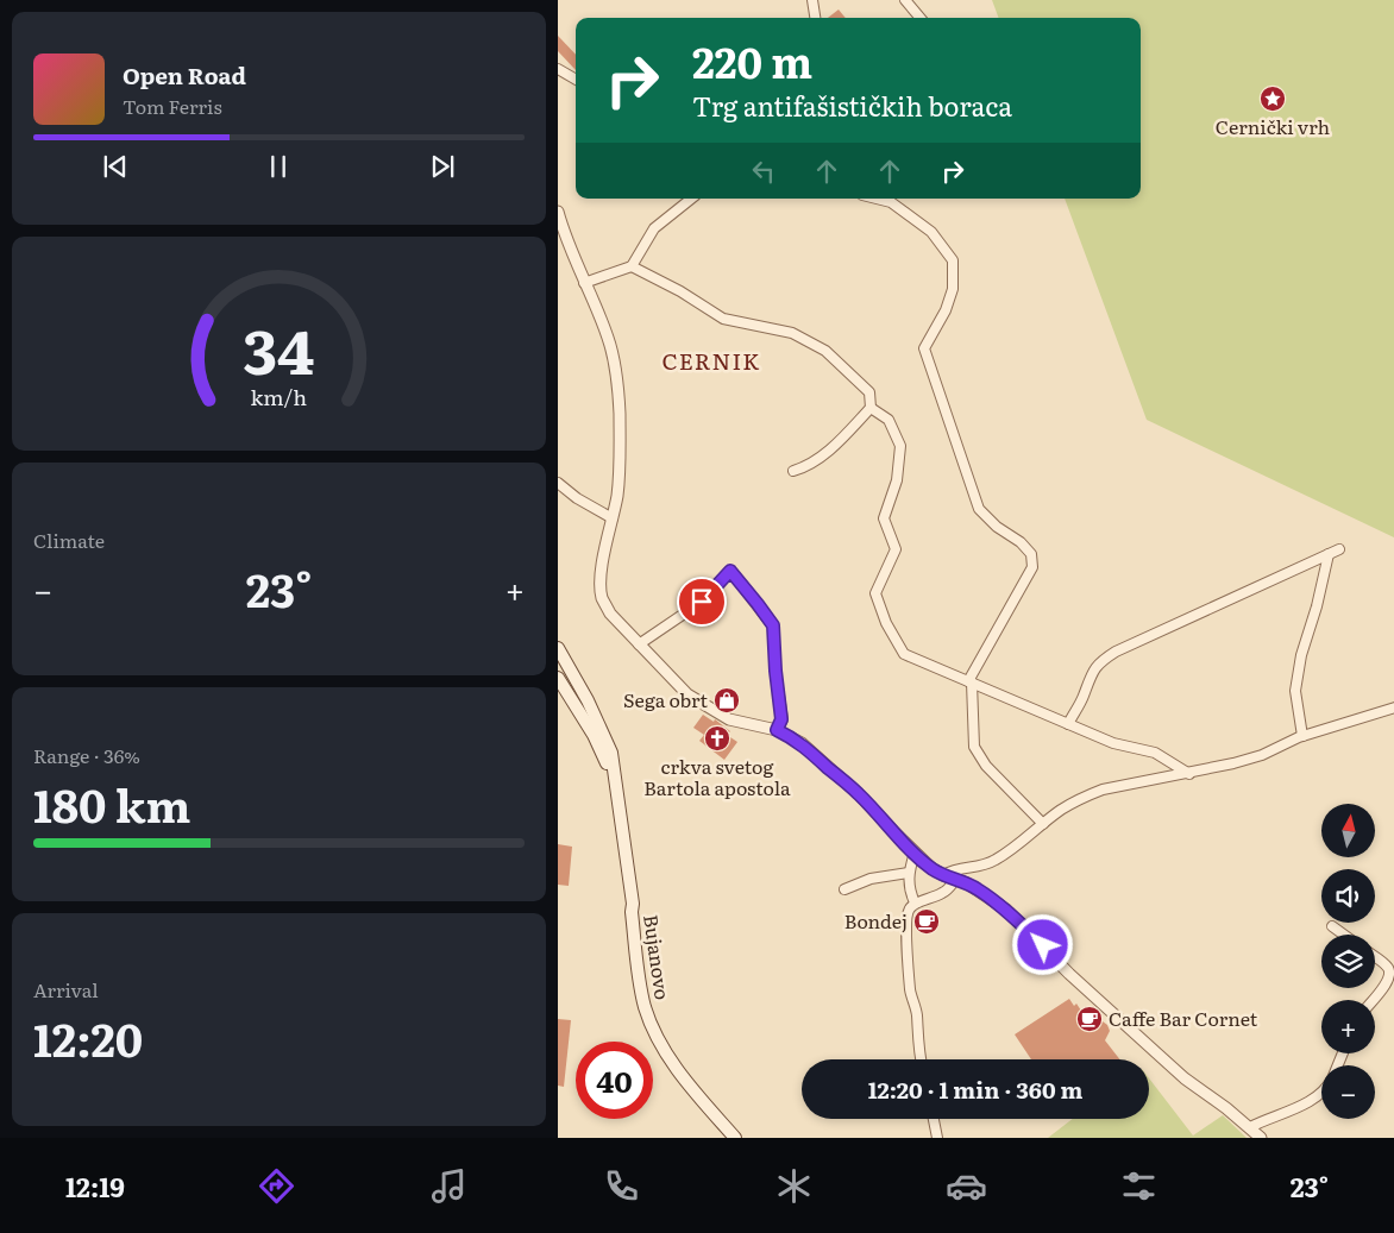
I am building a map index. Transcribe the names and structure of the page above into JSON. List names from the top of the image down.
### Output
{
  "streets": {
    "main road": ["Bujanovo"]
  },
  "districts": ["CERNIK"],
  "places": {
    "place": ["Cernički vrh"],
    "shop": ["Sega obrt"],
    "church": ["crkva svetog Bartola apostola"],
    "cafe": ["Bondej", "Caffe Bar Cornet"]
  },
  "north": "top",
  "page": {
    "turn": ["220 m", "Trg antifašističkih boraca"],
    "song": ["Open Road", "Tom Ferris"],
    "tile": [
      "Climate",
      ["Range · 36%", "180 km"],
      ["Arrival", "12:20"]
    ],
    "heat": ["−", "23°", "+"],
    "map_buttons": ["+", "−"],
    "limit": "40",
    "trip": "12:20 · 1 min · 360 m",
    "tabs": ["12:19", "23°"],
    "gauge": ["34", "km/h"]
  }
}
